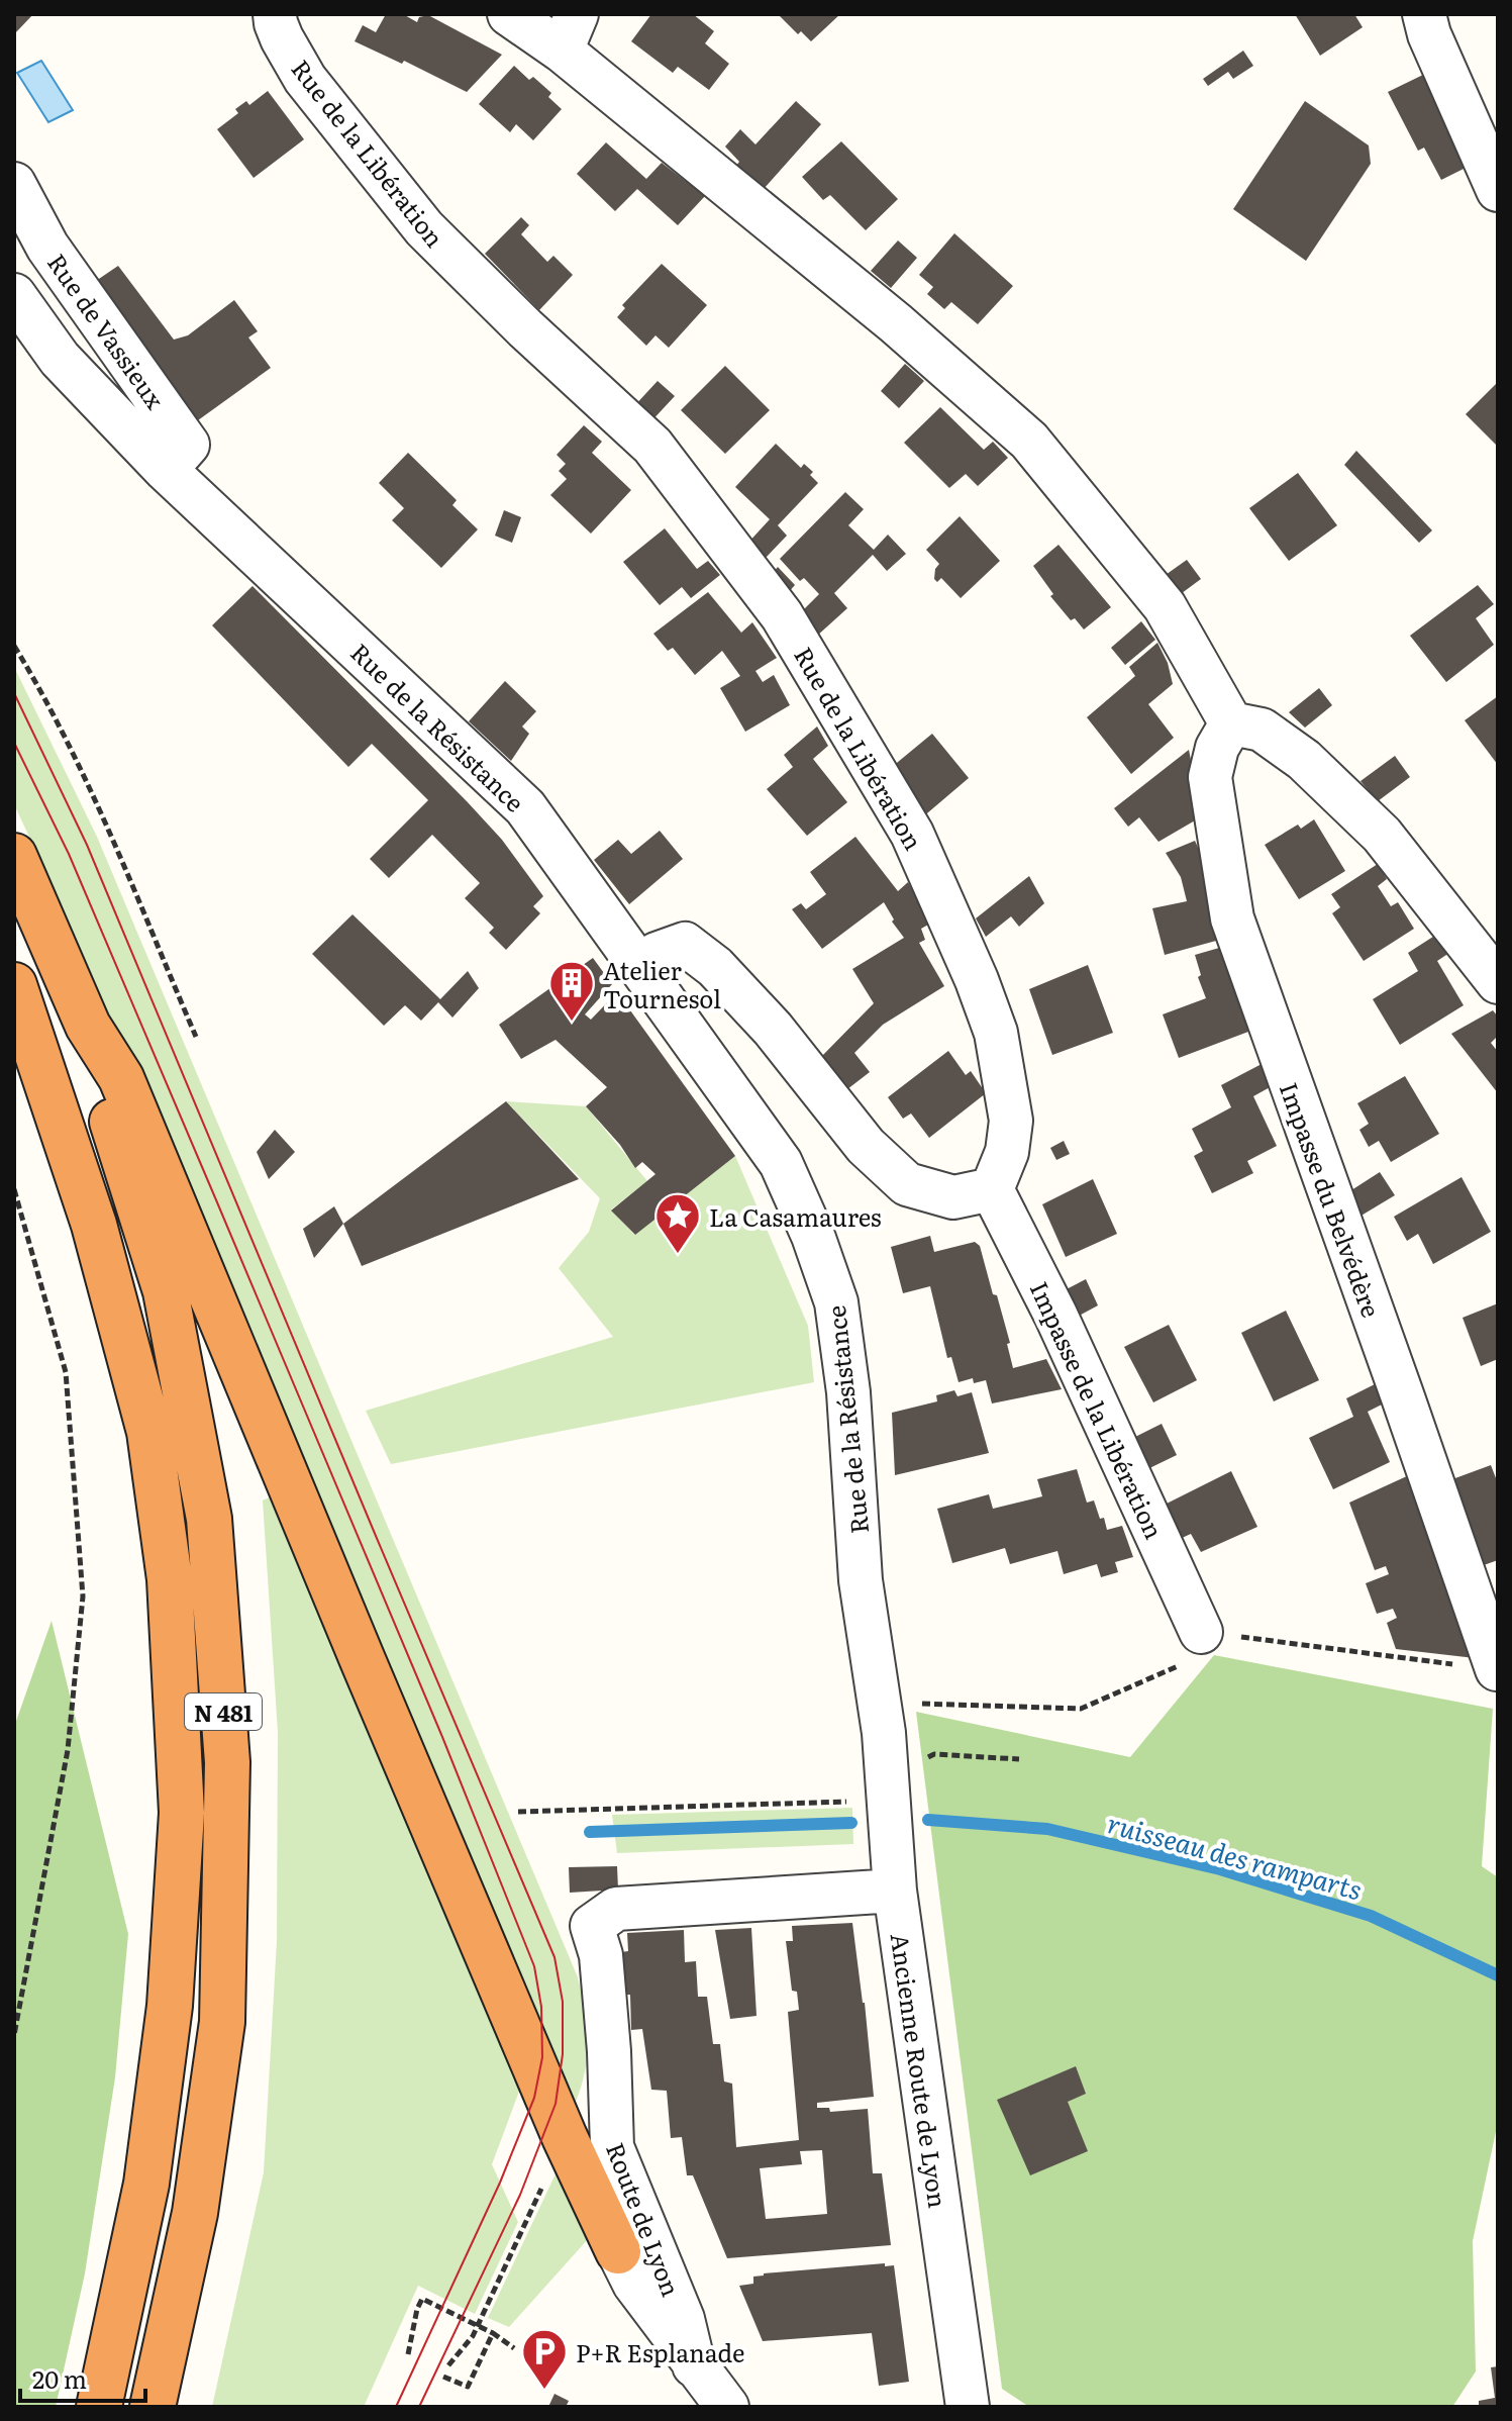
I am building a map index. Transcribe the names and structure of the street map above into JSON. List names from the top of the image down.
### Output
{
  "streets": {
    "highway": ["N 481"],
    "street": [
      "Rue de la Libération",
      "Rue de Vassieux",
      "Rue de la Résistance",
      "Impasse du Belvédère",
      "Impasse de la Libération",
      "Ancienne Route de Lyon",
      "Route de Lyon"
    ]
  },
  "crossings": [
    ["Rue de la Libération", "Impasse de la Libération"],
    ["Rue de Vassieux", "Rue de la Résistance"],
    ["Rue de la Résistance", "Ancienne Route de Lyon"],
    ["Ancienne Route de Lyon", "Route de Lyon"]
  ],
  "water": ["ruisseau des ramparts"],
  "places": {
    "building": ["Atelier Tournesol"],
    "place": ["La Casamaures"],
    "parking": ["P+R Esplanade"]
  },
  "scale_bar": "20 m"
}
